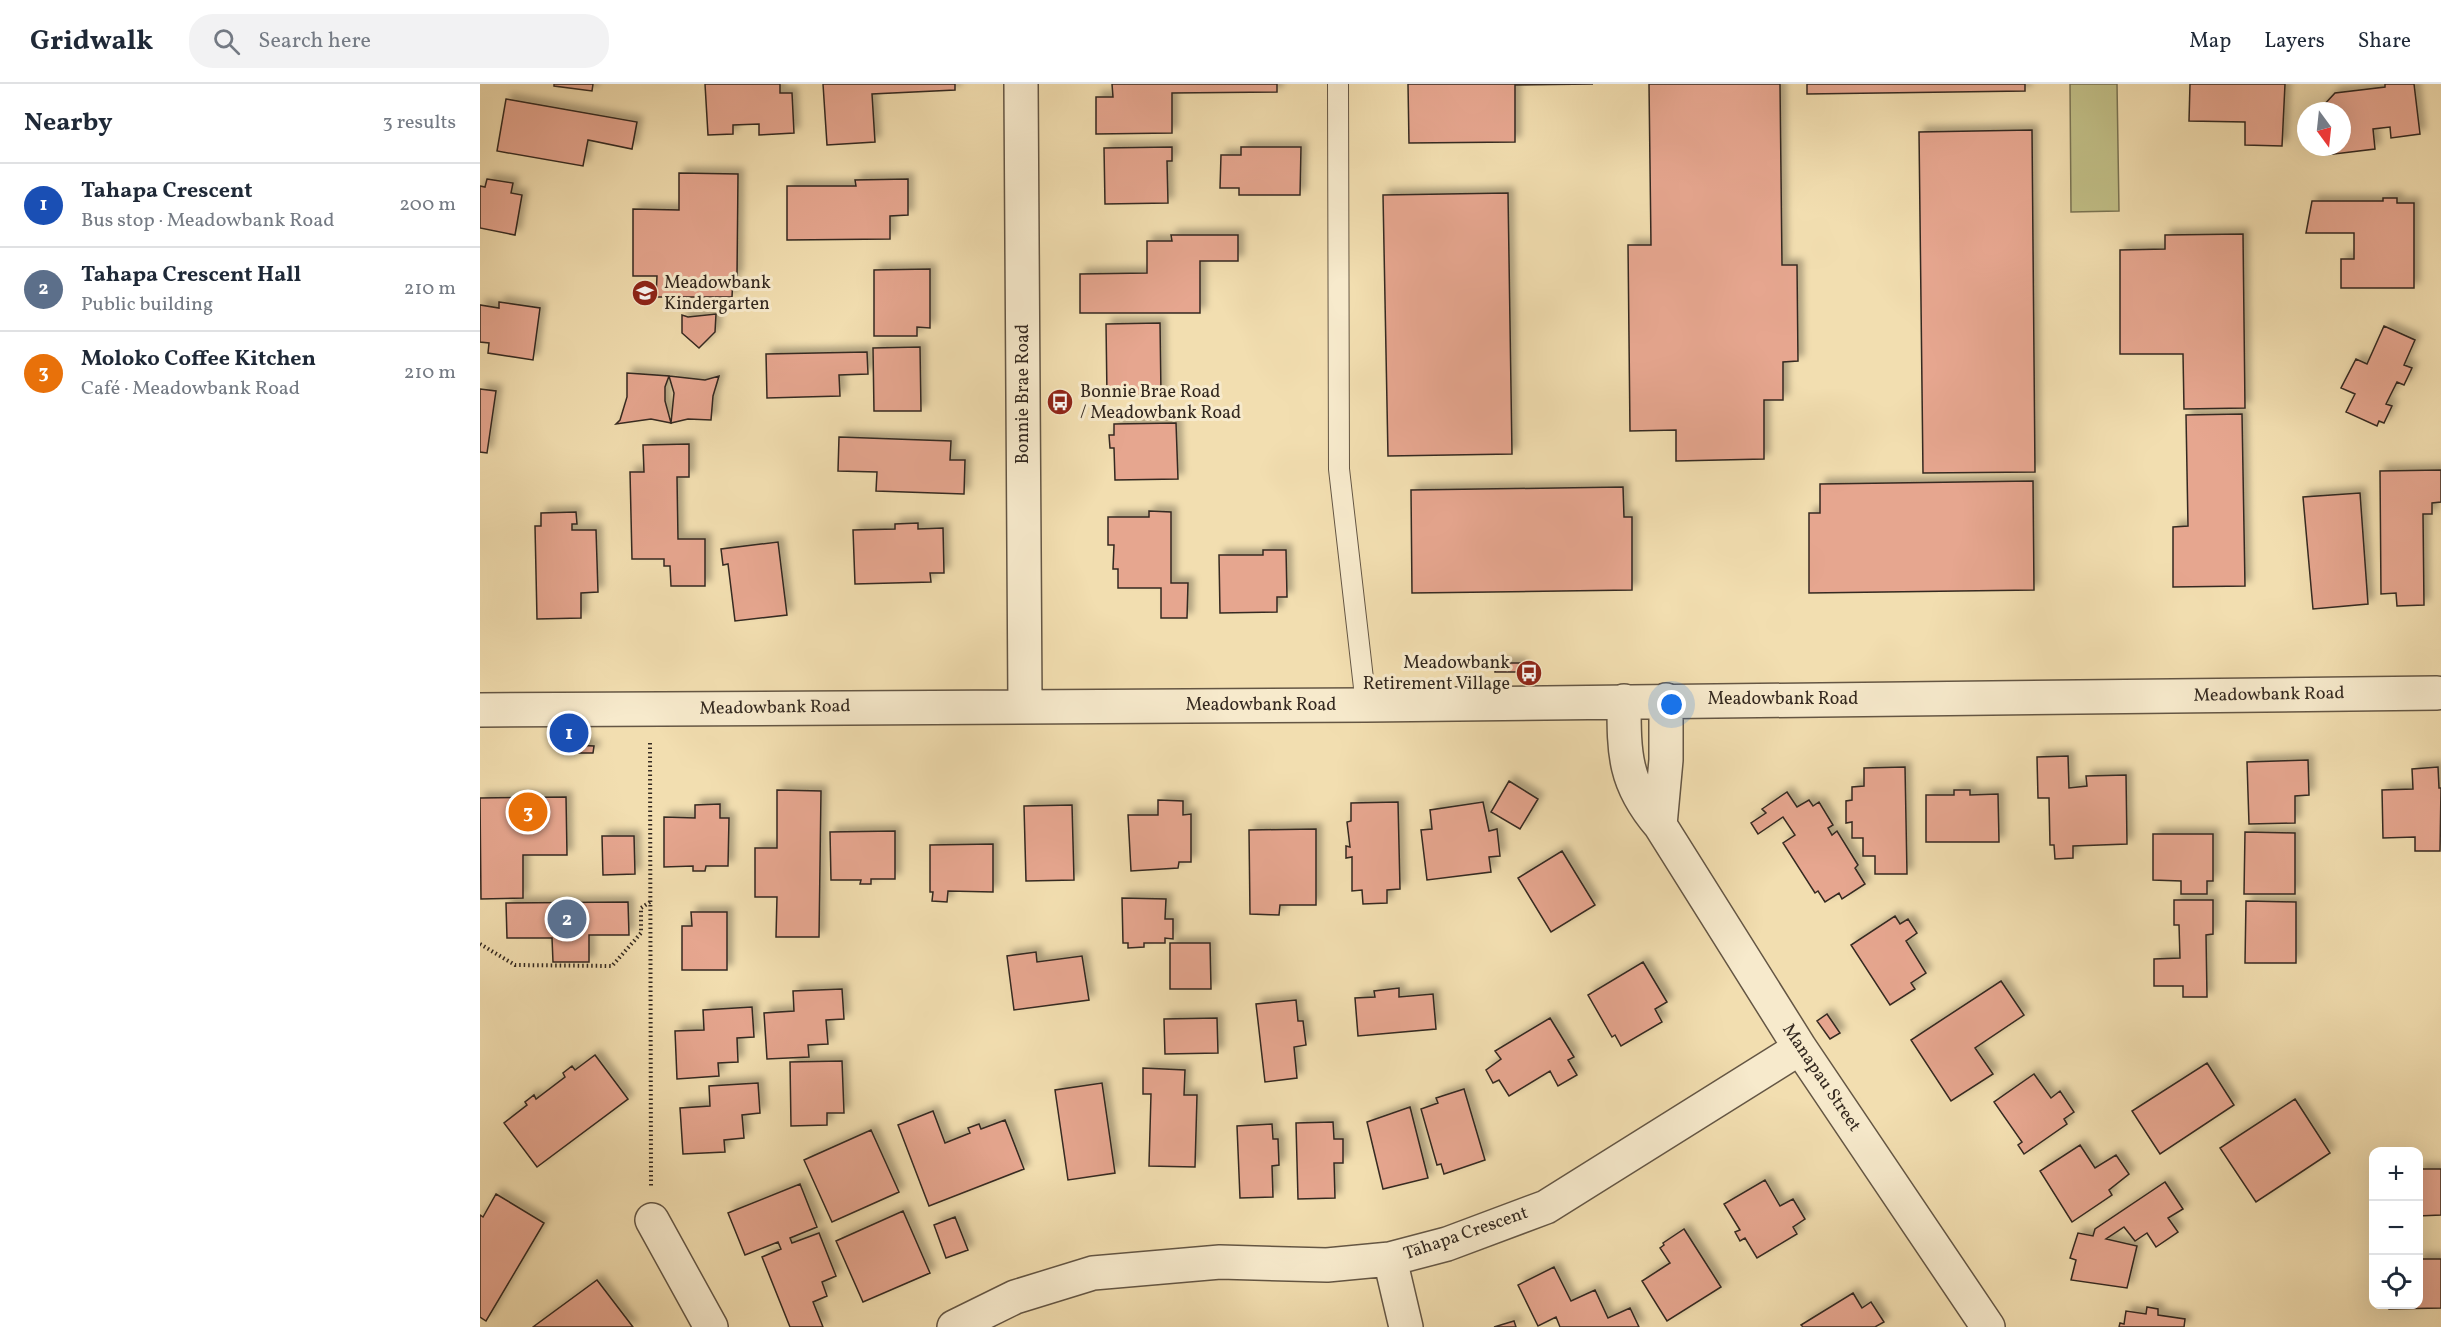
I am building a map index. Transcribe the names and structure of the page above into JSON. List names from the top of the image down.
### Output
{
  "streets": {
    "street": [
      "Bonnie Brae Road",
      "Meadowbank Road",
      "Manapau Street",
      "Tāhapa Crescent"
    ]
  },
  "crossings": [
    ["Bonnie Brae Road", "Meadowbank Road"],
    ["Meadowbank Road", "Manapau Street"],
    ["Manapau Street", "Tāhapa Crescent"]
  ],
  "places": {
    "school or university": ["Meadowbank Kindergarten"],
    "bus stop": ["Bonnie Brae Road / Meadowbank Road", "Meadowbank Retirement Village"]
  },
  "north": "bottom",
  "page": {
    "header": "Gridwalk",
    "search": "Search here",
    "nav": ["Map", "Layers", "Share"],
    "heading": ["Nearby", "3 results"],
    "list": [
      {
        "mark": "1",
        "name": "Tahapa Crescent",
        "note": "Bus stop · Meadowbank Road",
        "value": "200 m"
      },
      {
        "mark": "2",
        "name": "Tahapa Crescent Hall",
        "note": "Public building",
        "value": "210 m"
      },
      {
        "mark": "3",
        "name": "Moloko Coffee Kitchen",
        "note": "Café · Meadowbank Road",
        "value": "210 m"
      }
    ],
    "pins": ["1", "3", "2"],
    "map_buttons": ["+", "−"]
  }
}
